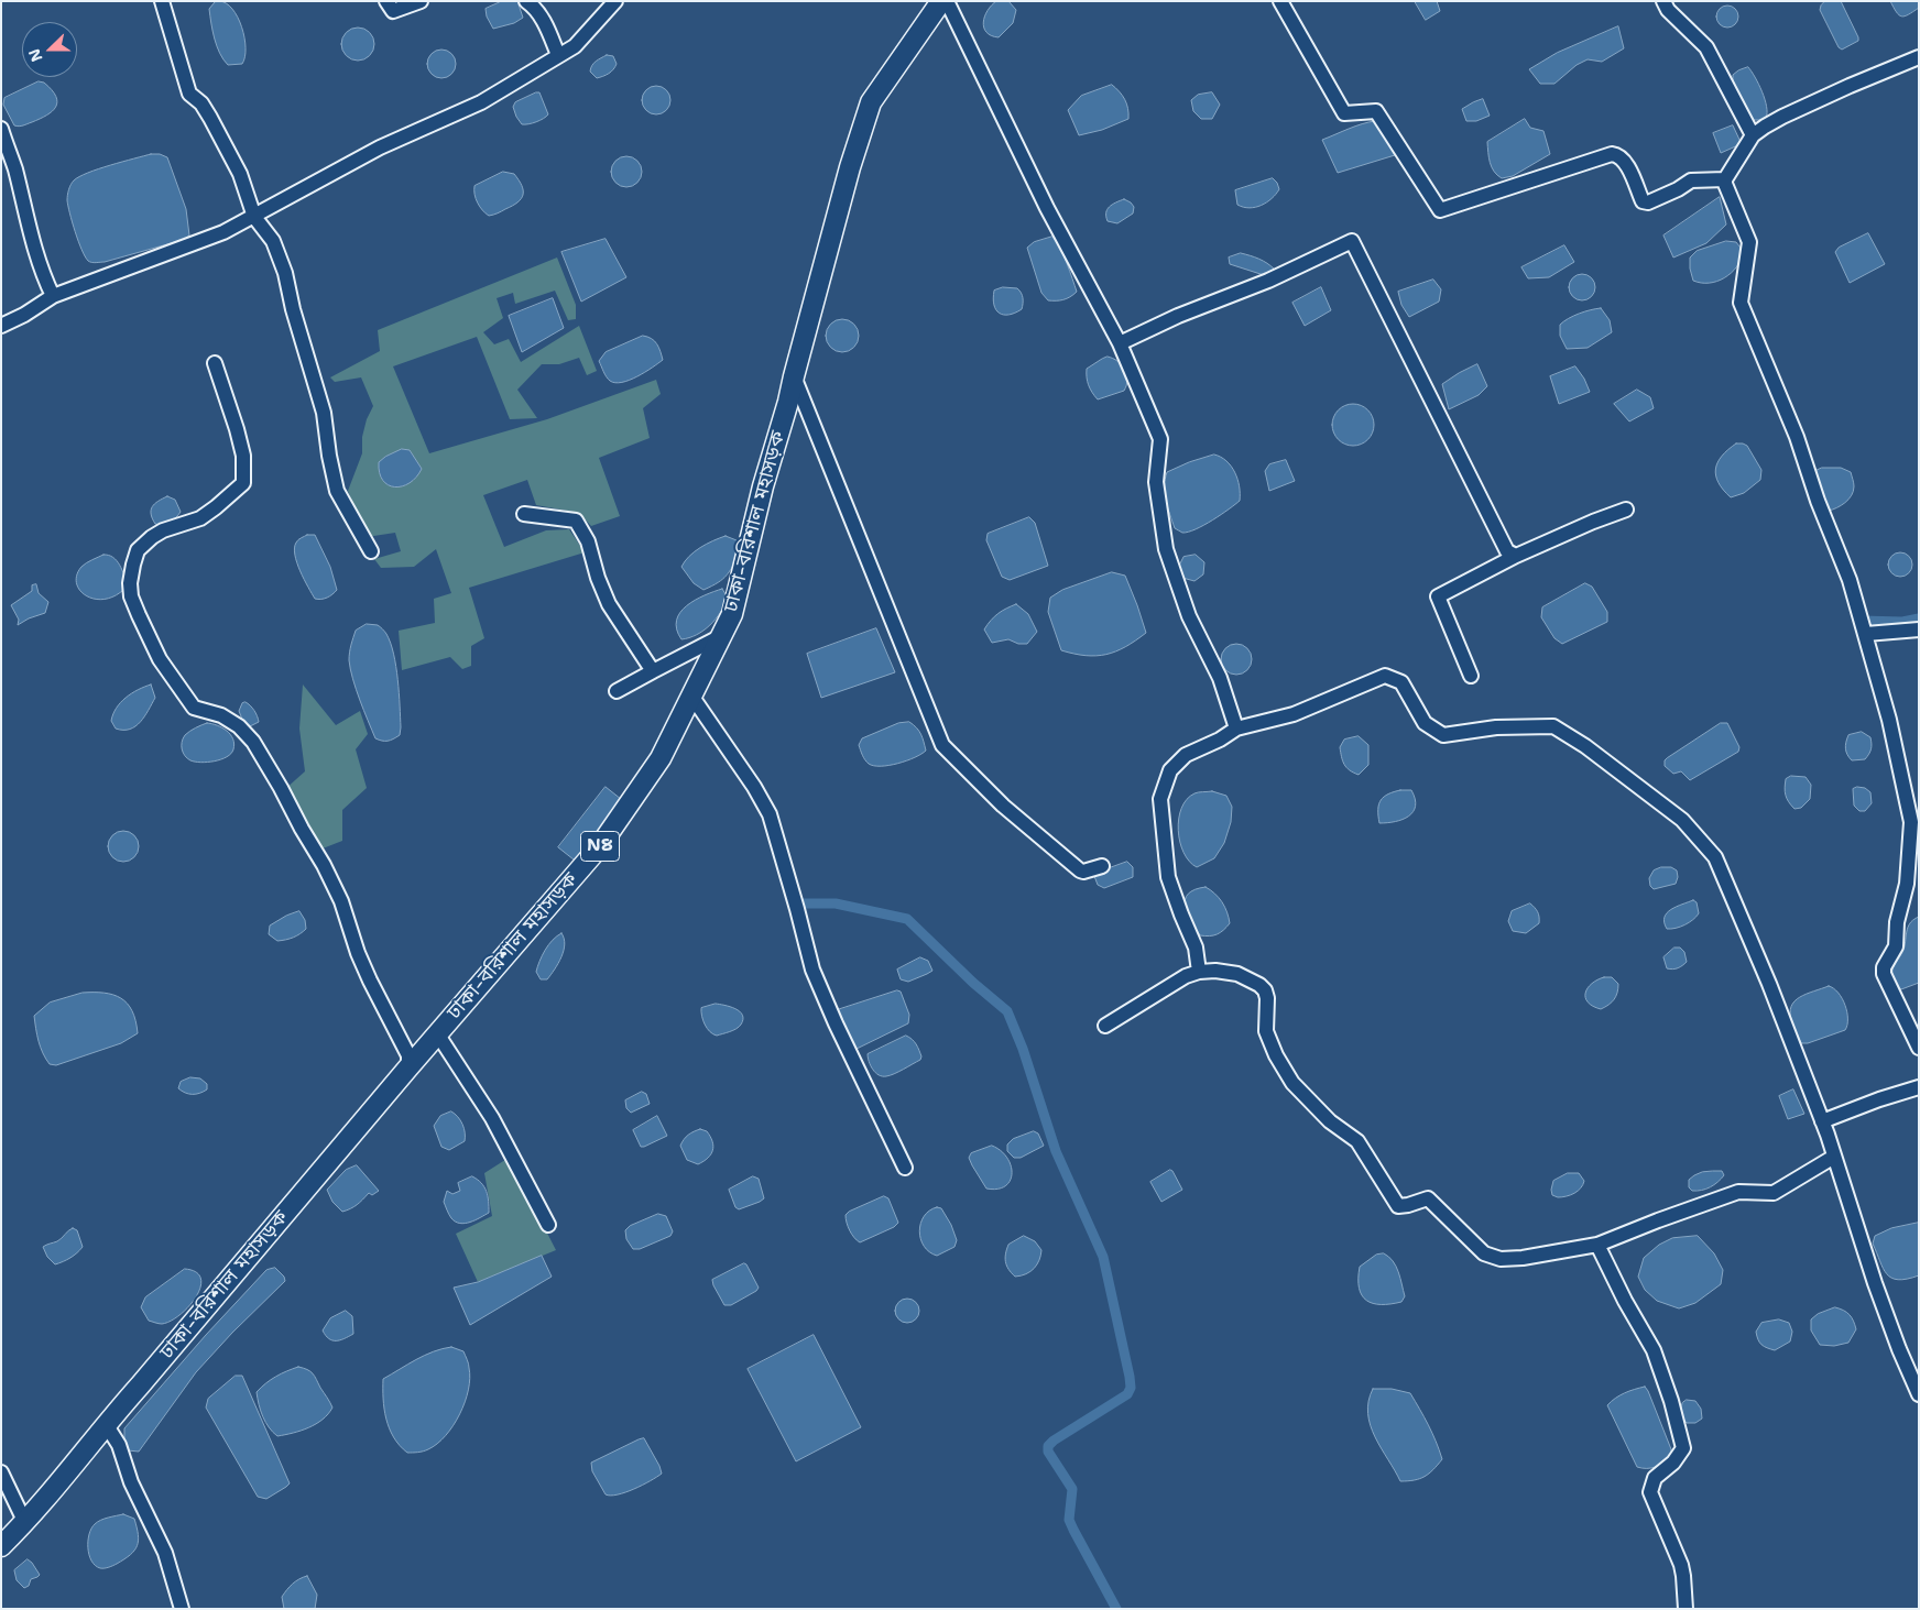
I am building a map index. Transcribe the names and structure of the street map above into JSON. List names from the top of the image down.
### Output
{
  "streets": {
    "highway": ["ঢাকা-বরিশাল মহাসড়ক", "N8"]
  },
  "north": "left"
}
